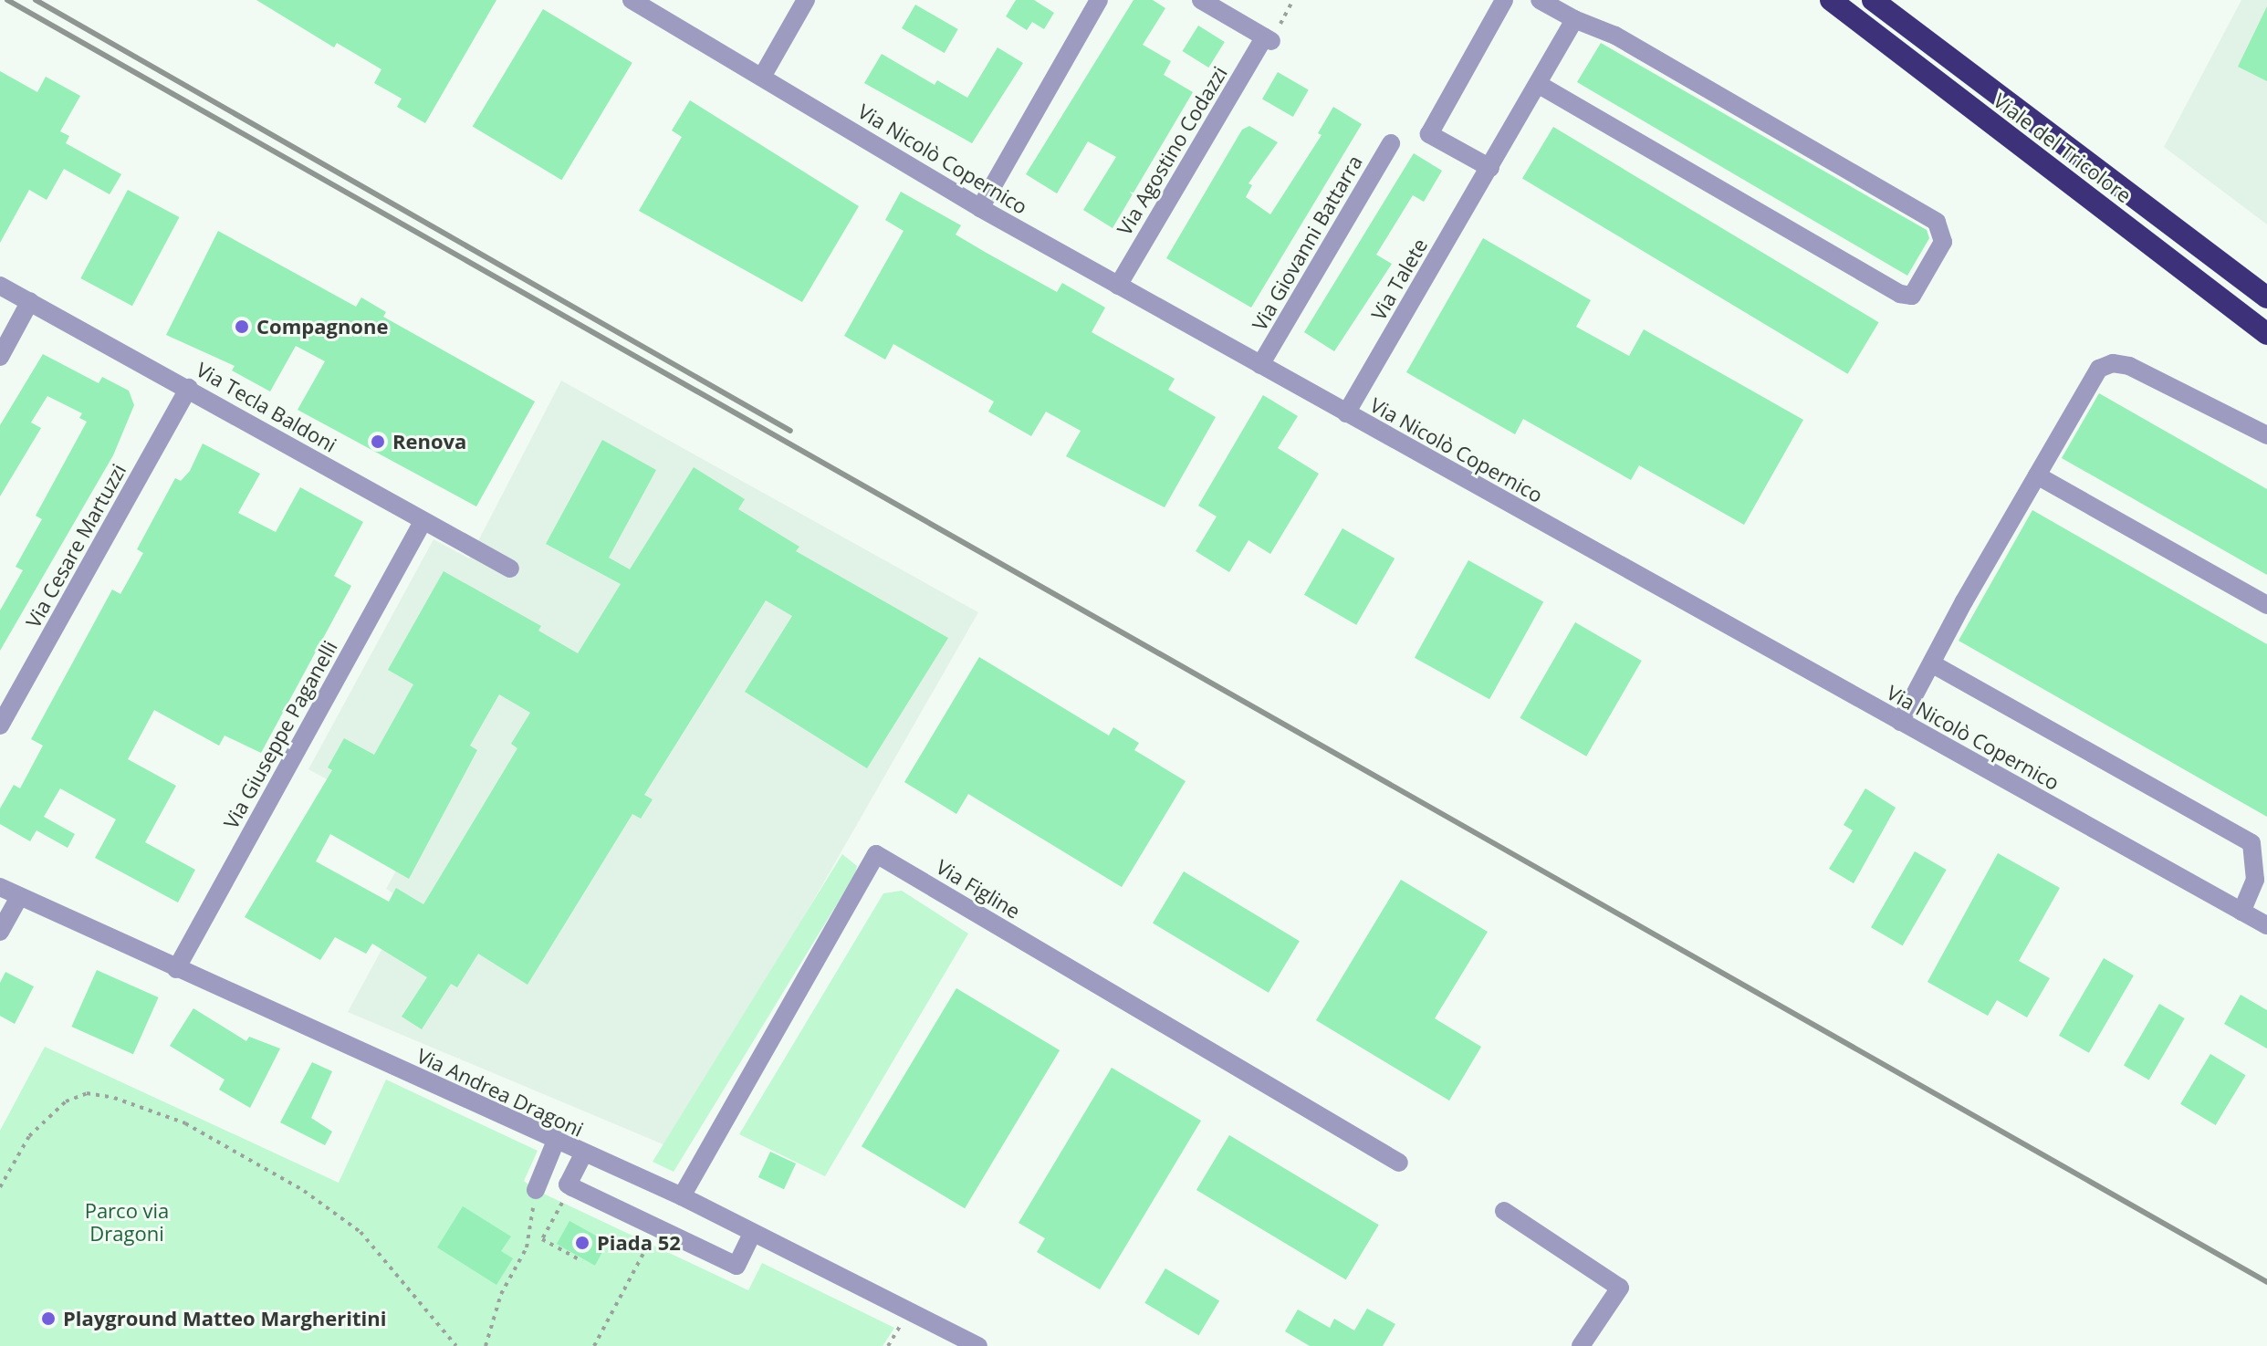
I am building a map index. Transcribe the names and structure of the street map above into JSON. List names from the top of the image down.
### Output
{
  "streets": {
    "highway": ["Viale del Tricolore"],
    "street": [
      "Via Agostino Codazzi",
      "Via Nicolò Copernico",
      "Via Giovanni Battarra",
      "Via Talete",
      "Via Tecla Baldoni",
      "Via Cesare Martuzzi",
      "Via Giuseppe Paganelli",
      "Via Figline",
      "Via Andrea Dragoni"
    ]
  },
  "crossings": [
    ["Via Agostino Codazzi", "Via Nicolò Copernico"],
    ["Via Nicolò Copernico", "Via Giovanni Battarra"],
    ["Via Nicolò Copernico", "Via Talete"],
    ["Via Tecla Baldoni", "Via Cesare Martuzzi"],
    ["Via Tecla Baldoni", "Via Giuseppe Paganelli"],
    ["Via Giuseppe Paganelli", "Via Andrea Dragoni"],
    ["Via Figline", "Via Andrea Dragoni"]
  ],
  "parks": ["Parco via Dragoni"],
  "places": [
    "Compagnone",
    "Renova",
    "Piada 52",
    "Playground Matteo Margheritini"
  ]
}
